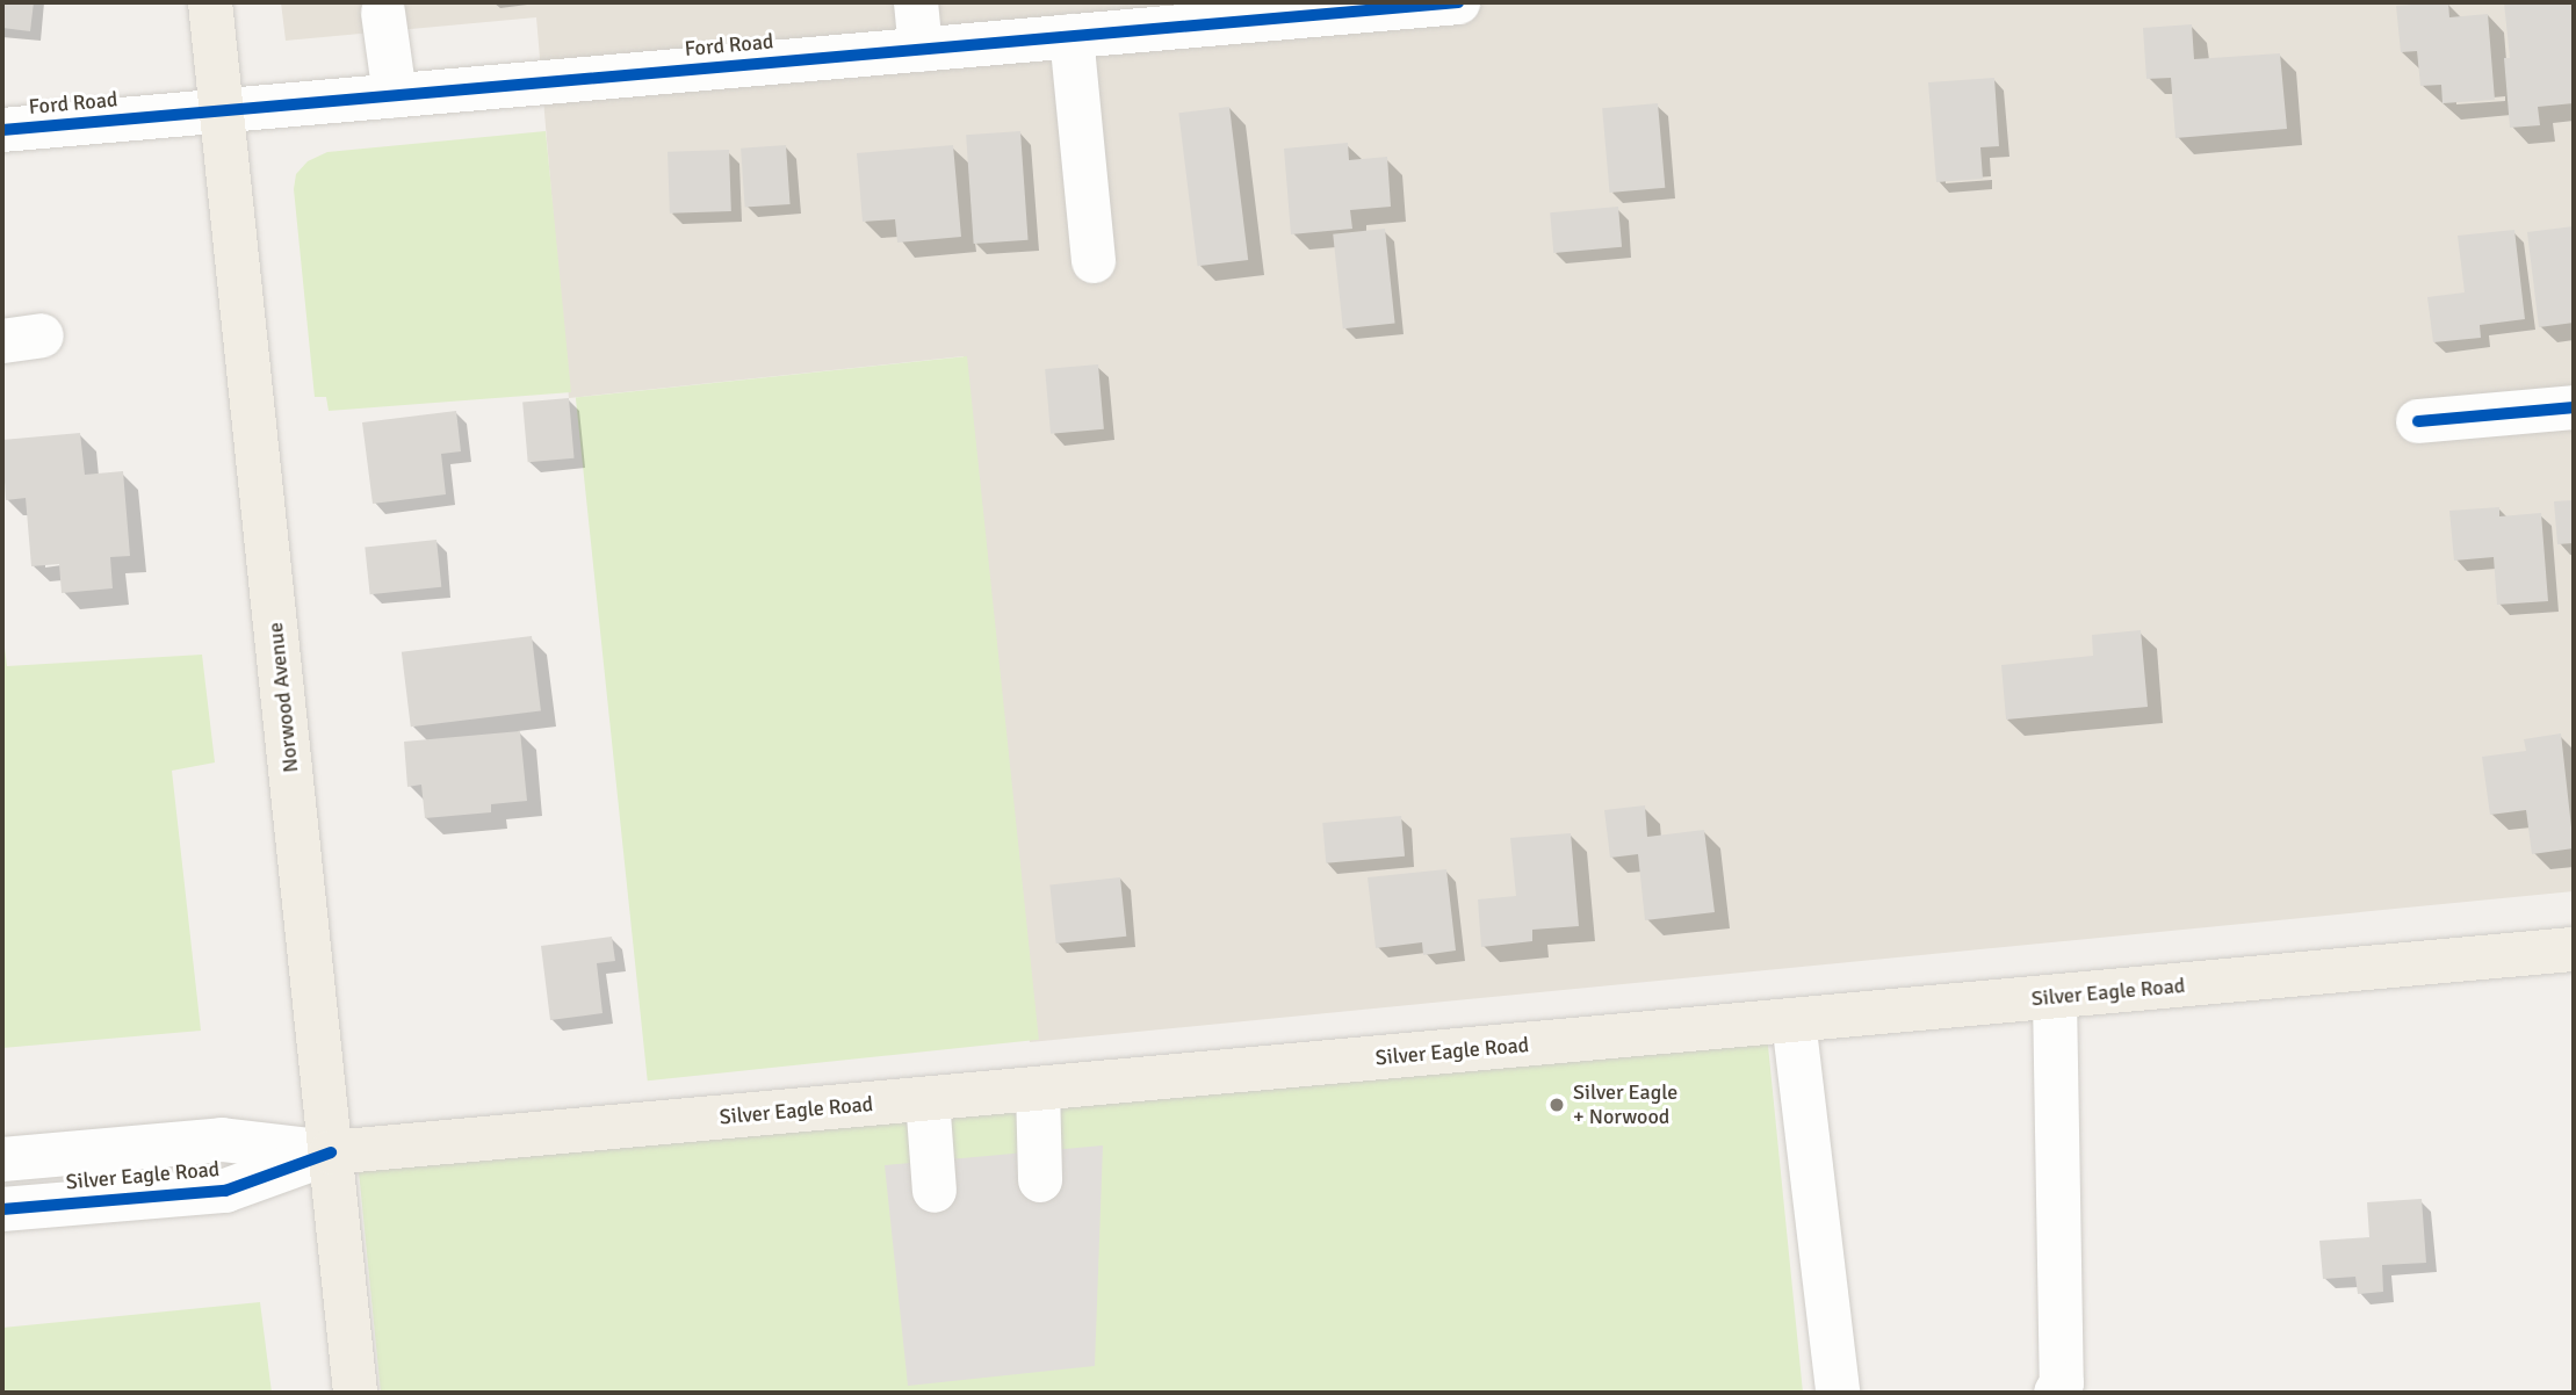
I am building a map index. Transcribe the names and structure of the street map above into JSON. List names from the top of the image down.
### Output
{
  "streets": {
    "main road": ["Norwood Avenue", "Silver Eagle Road"],
    "street": ["Ford Road"]
  },
  "crossings": [
    ["Ford Road", "Norwood Avenue"],
    ["Norwood Avenue", "Silver Eagle Road"]
  ],
  "places": ["Silver Eagle + Norwood"]
}
